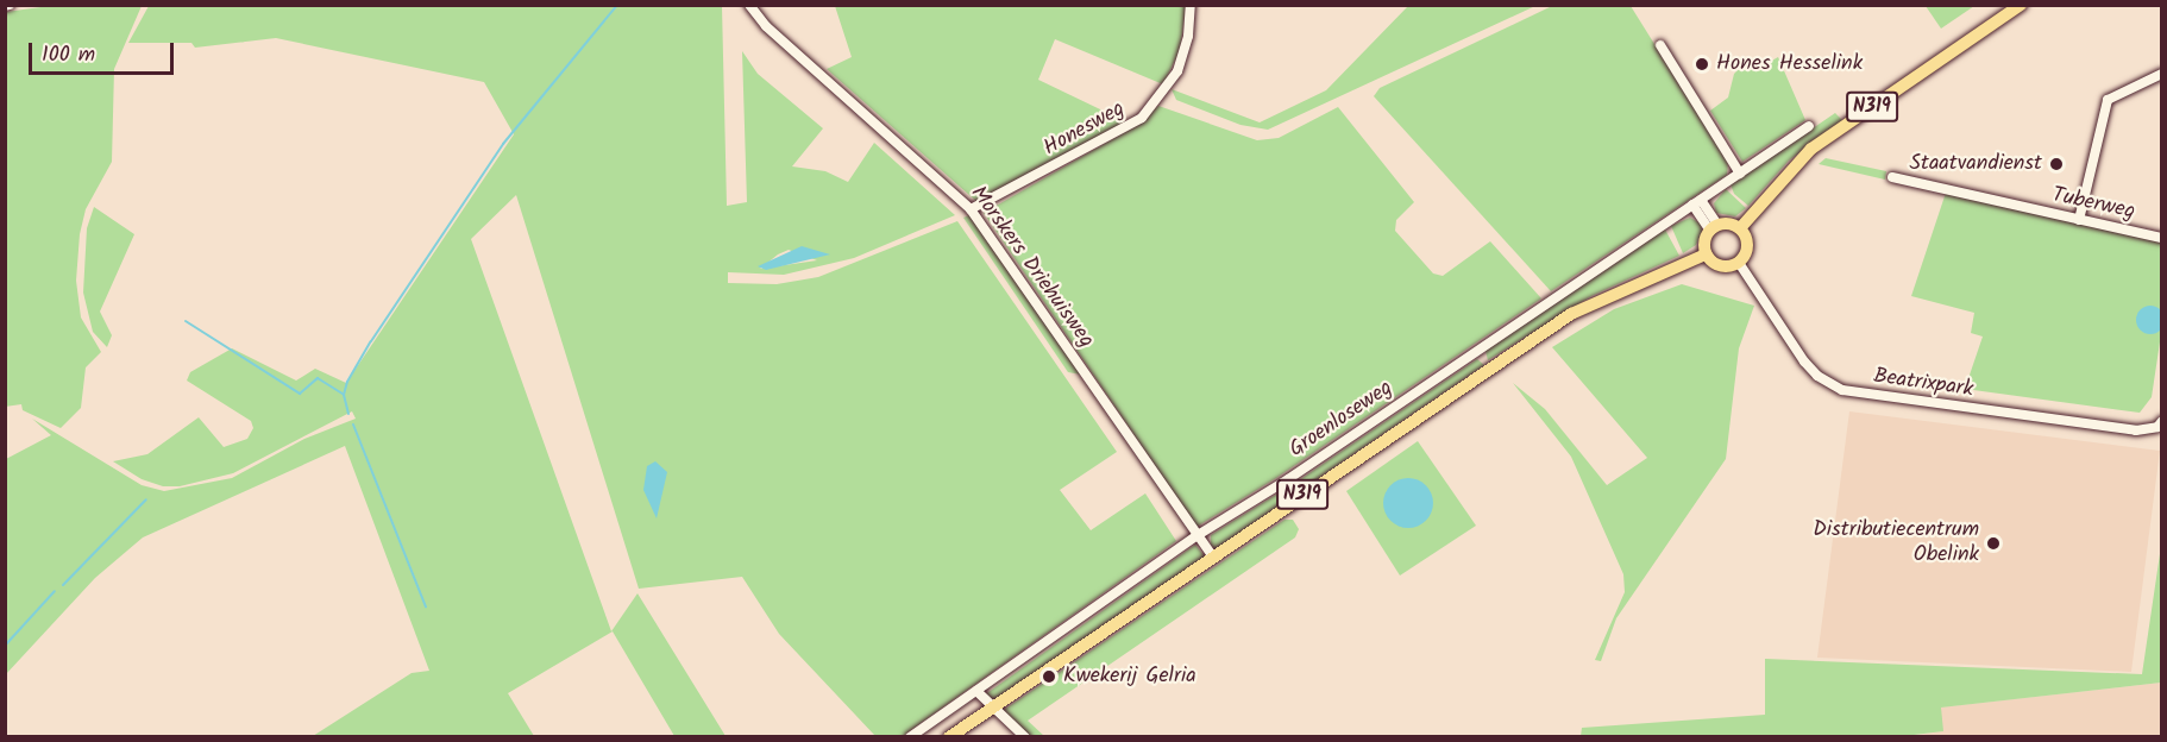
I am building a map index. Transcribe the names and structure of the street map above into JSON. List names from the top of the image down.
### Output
{
  "streets": {
    "main road": ["N319", "Groenloseweg"],
    "street": [
      "Honesweg",
      "Tuberweg",
      "Morskers Driehuisweg",
      "Beatrixpark"
    ]
  },
  "crossings": [
    ["N319", "Beatrixpark"],
    ["N319", "Groenloseweg"],
    ["Honesweg", "Morskers Driehuisweg"],
    ["Morskers Driehuisweg", "Groenloseweg"],
    ["Beatrixpark", "Groenloseweg"]
  ],
  "places": [
    "Hones Hesselink",
    "Staatvandienst",
    "Distributiecentrum Obelink",
    "Kwekerij Gelria"
  ],
  "scale_bar": "100 m"
}
